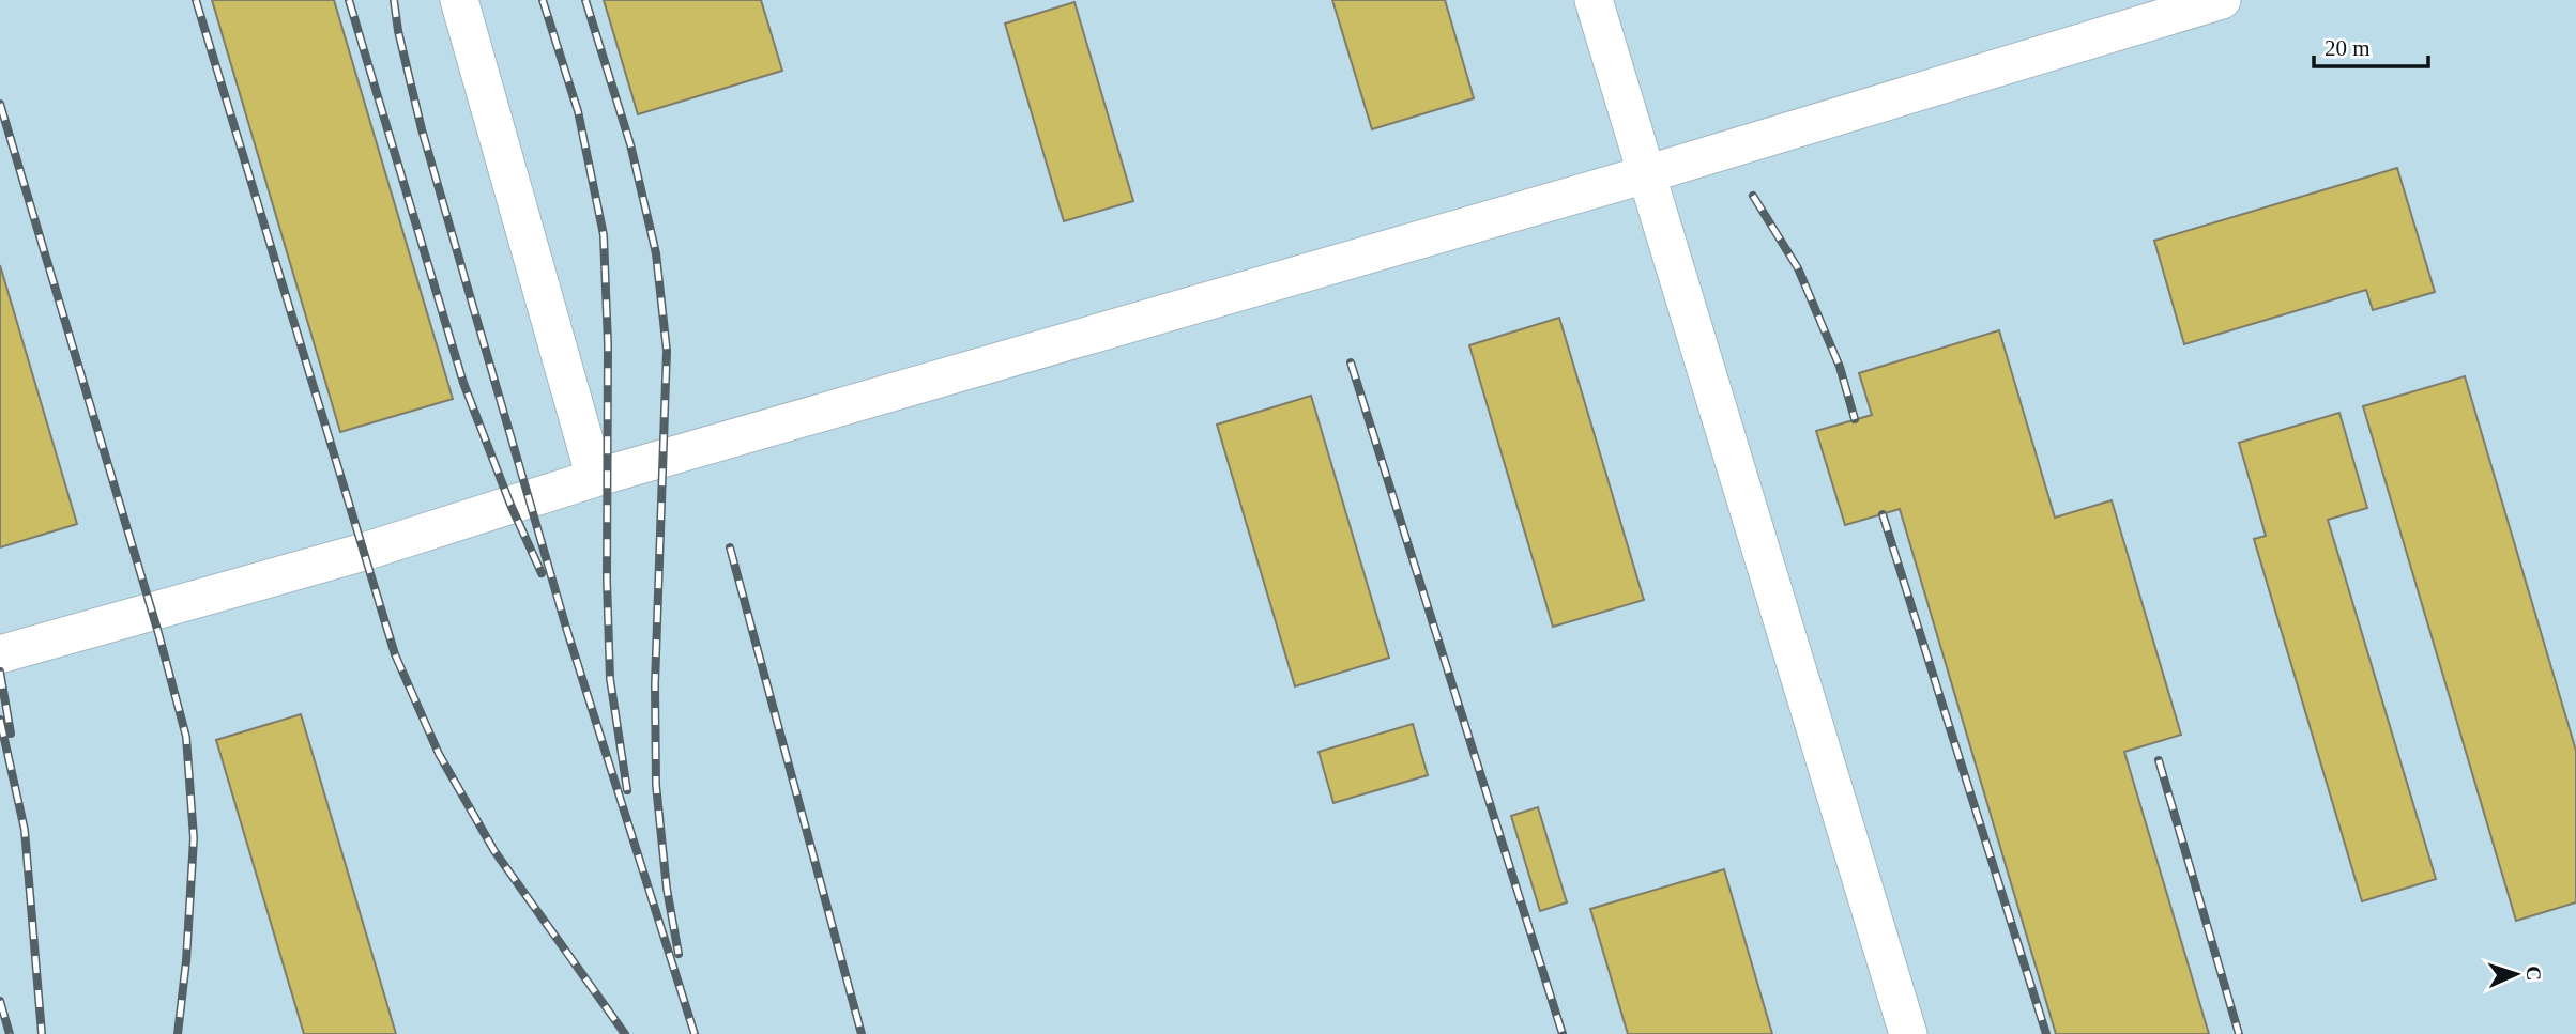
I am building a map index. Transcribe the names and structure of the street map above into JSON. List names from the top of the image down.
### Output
{
  "scale_bar": "20 m",
  "north": "right"
}
